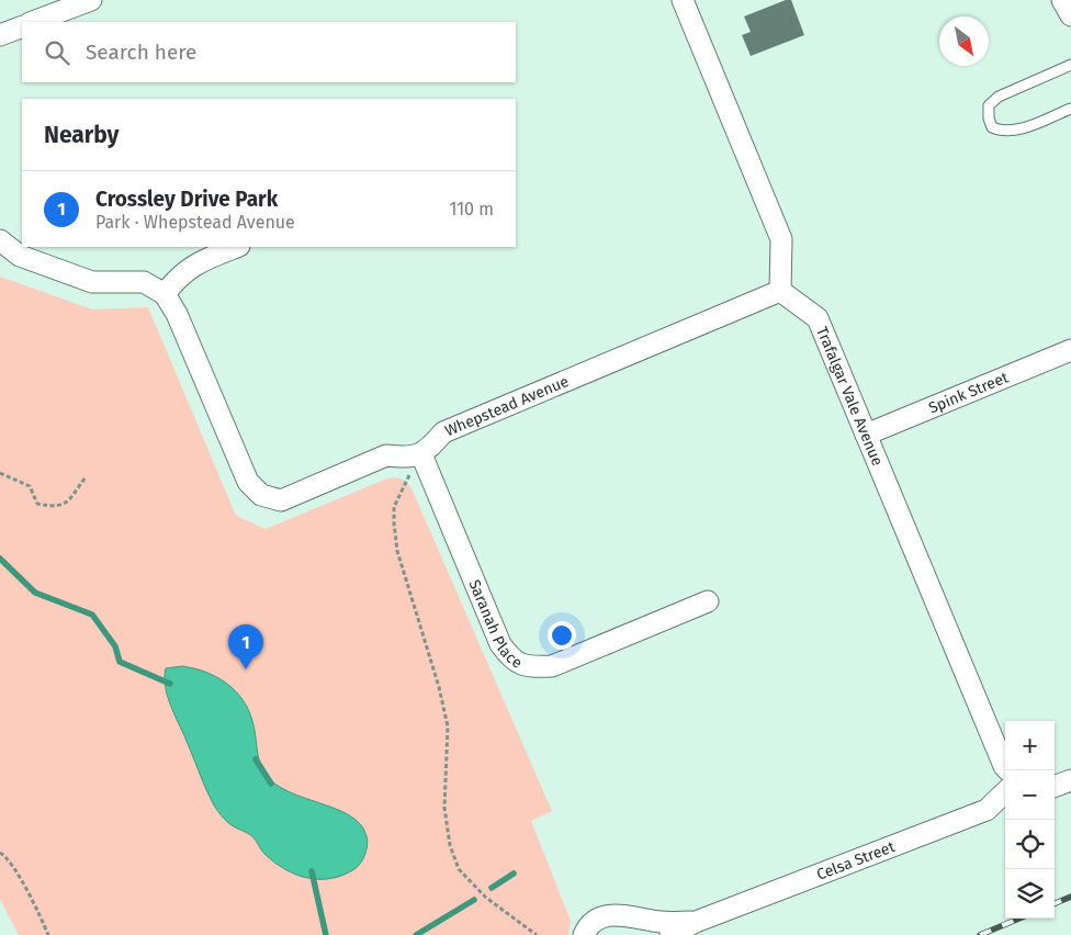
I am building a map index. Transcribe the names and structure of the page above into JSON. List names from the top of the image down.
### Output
{
  "streets": {
    "street": [
      "Spink Street",
      "Trafalgar Vale Avenue",
      "Whepstead Avenue",
      "Saranah Place",
      "Celsa Street"
    ]
  },
  "crossings": [
    ["Spink Street", "Trafalgar Vale Avenue"],
    ["Trafalgar Vale Avenue", "Whepstead Avenue"],
    ["Whepstead Avenue", "Saranah Place"]
  ],
  "north": "bottom right",
  "page": {
    "search": "Search here",
    "heading": "Nearby",
    "list": [
      {
        "mark": "1",
        "name": "Crossley Drive Park",
        "note": "Park · Whepstead Avenue",
        "value": "110 m"
      }
    ],
    "pins": "1",
    "map_buttons": ["+", "−"]
  }
}
